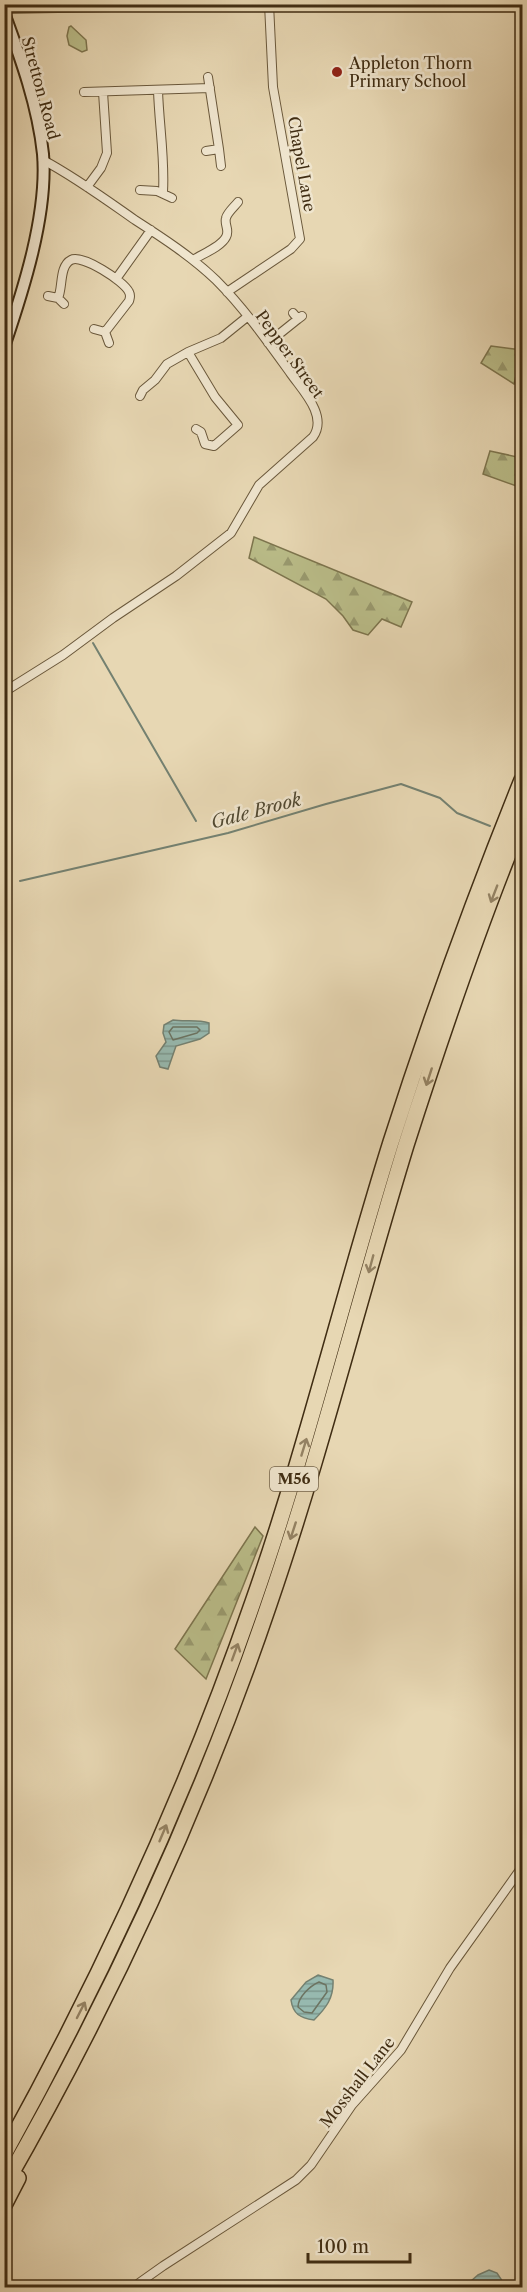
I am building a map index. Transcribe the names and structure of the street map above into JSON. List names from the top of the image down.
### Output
{
  "streets": {
    "highway": ["M56"],
    "main road": ["Stretton Road"],
    "street": ["Chapel Lane", "Pepper Street", "Mosshall Lane"]
  },
  "crossings": [
    ["Stretton Road", "Pepper Street"],
    ["Chapel Lane", "Pepper Street"]
  ],
  "water": ["Gale Brook"],
  "places": ["Appleton Thorn Primary School"],
  "scale_bar": "100 m"
}
